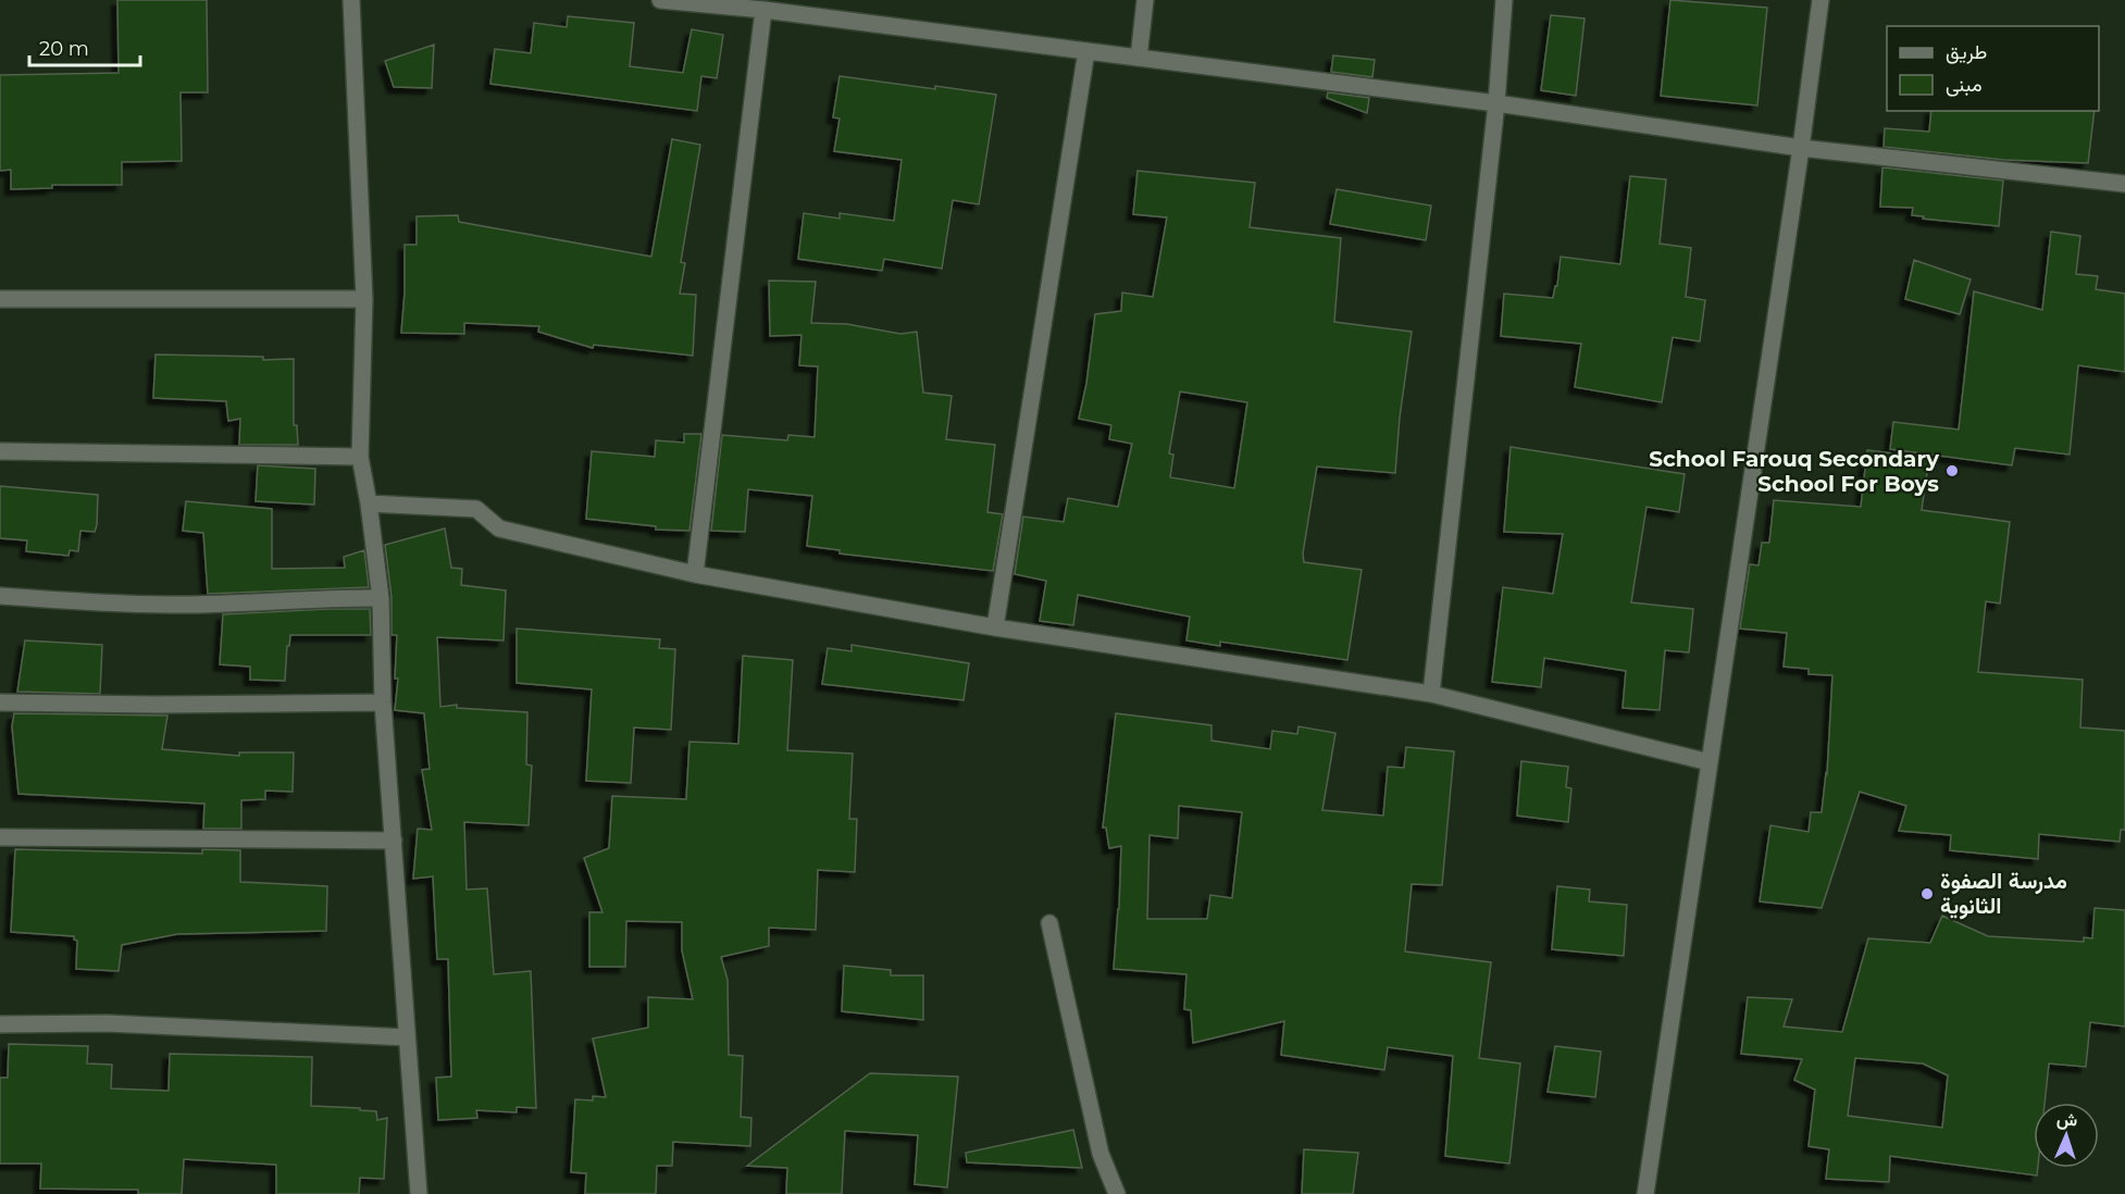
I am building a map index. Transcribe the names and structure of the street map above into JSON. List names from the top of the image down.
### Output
{
  "places": ["School Farouq Secondary School For Boys", "مدرسة الصفوة الثانوية"],
  "legend": ["طريق", "مبنى"],
  "scale_bar": "20 m",
  "north": "top"
}
